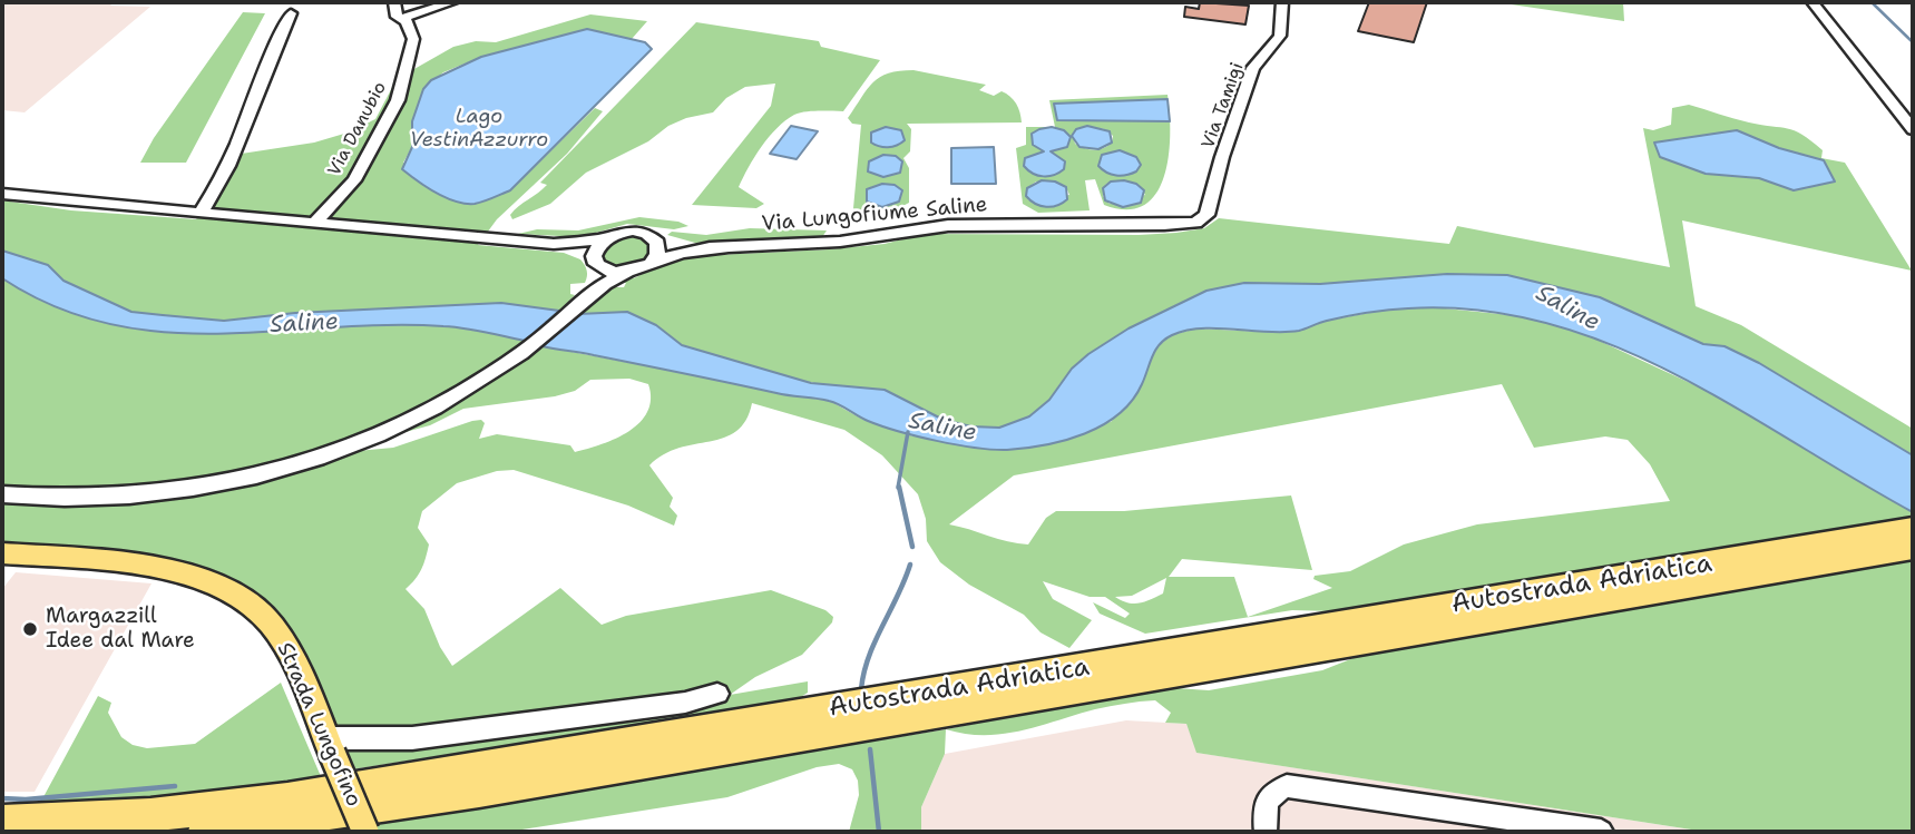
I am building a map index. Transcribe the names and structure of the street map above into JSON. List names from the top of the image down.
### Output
{
  "streets": {
    "highway": ["Autostrada Adriatica"],
    "main road": ["Strada Lungofino"],
    "street": ["Via Tamigi", "Via Danubio", "Via Lungofiume Saline"]
  },
  "crossings": [
    ["Via Tamigi", "Via Lungofiume Saline"]
  ],
  "water": ["Lago VestinAzzurro", "Saline"],
  "places": ["Margazzill Idee dal Mare"]
}
